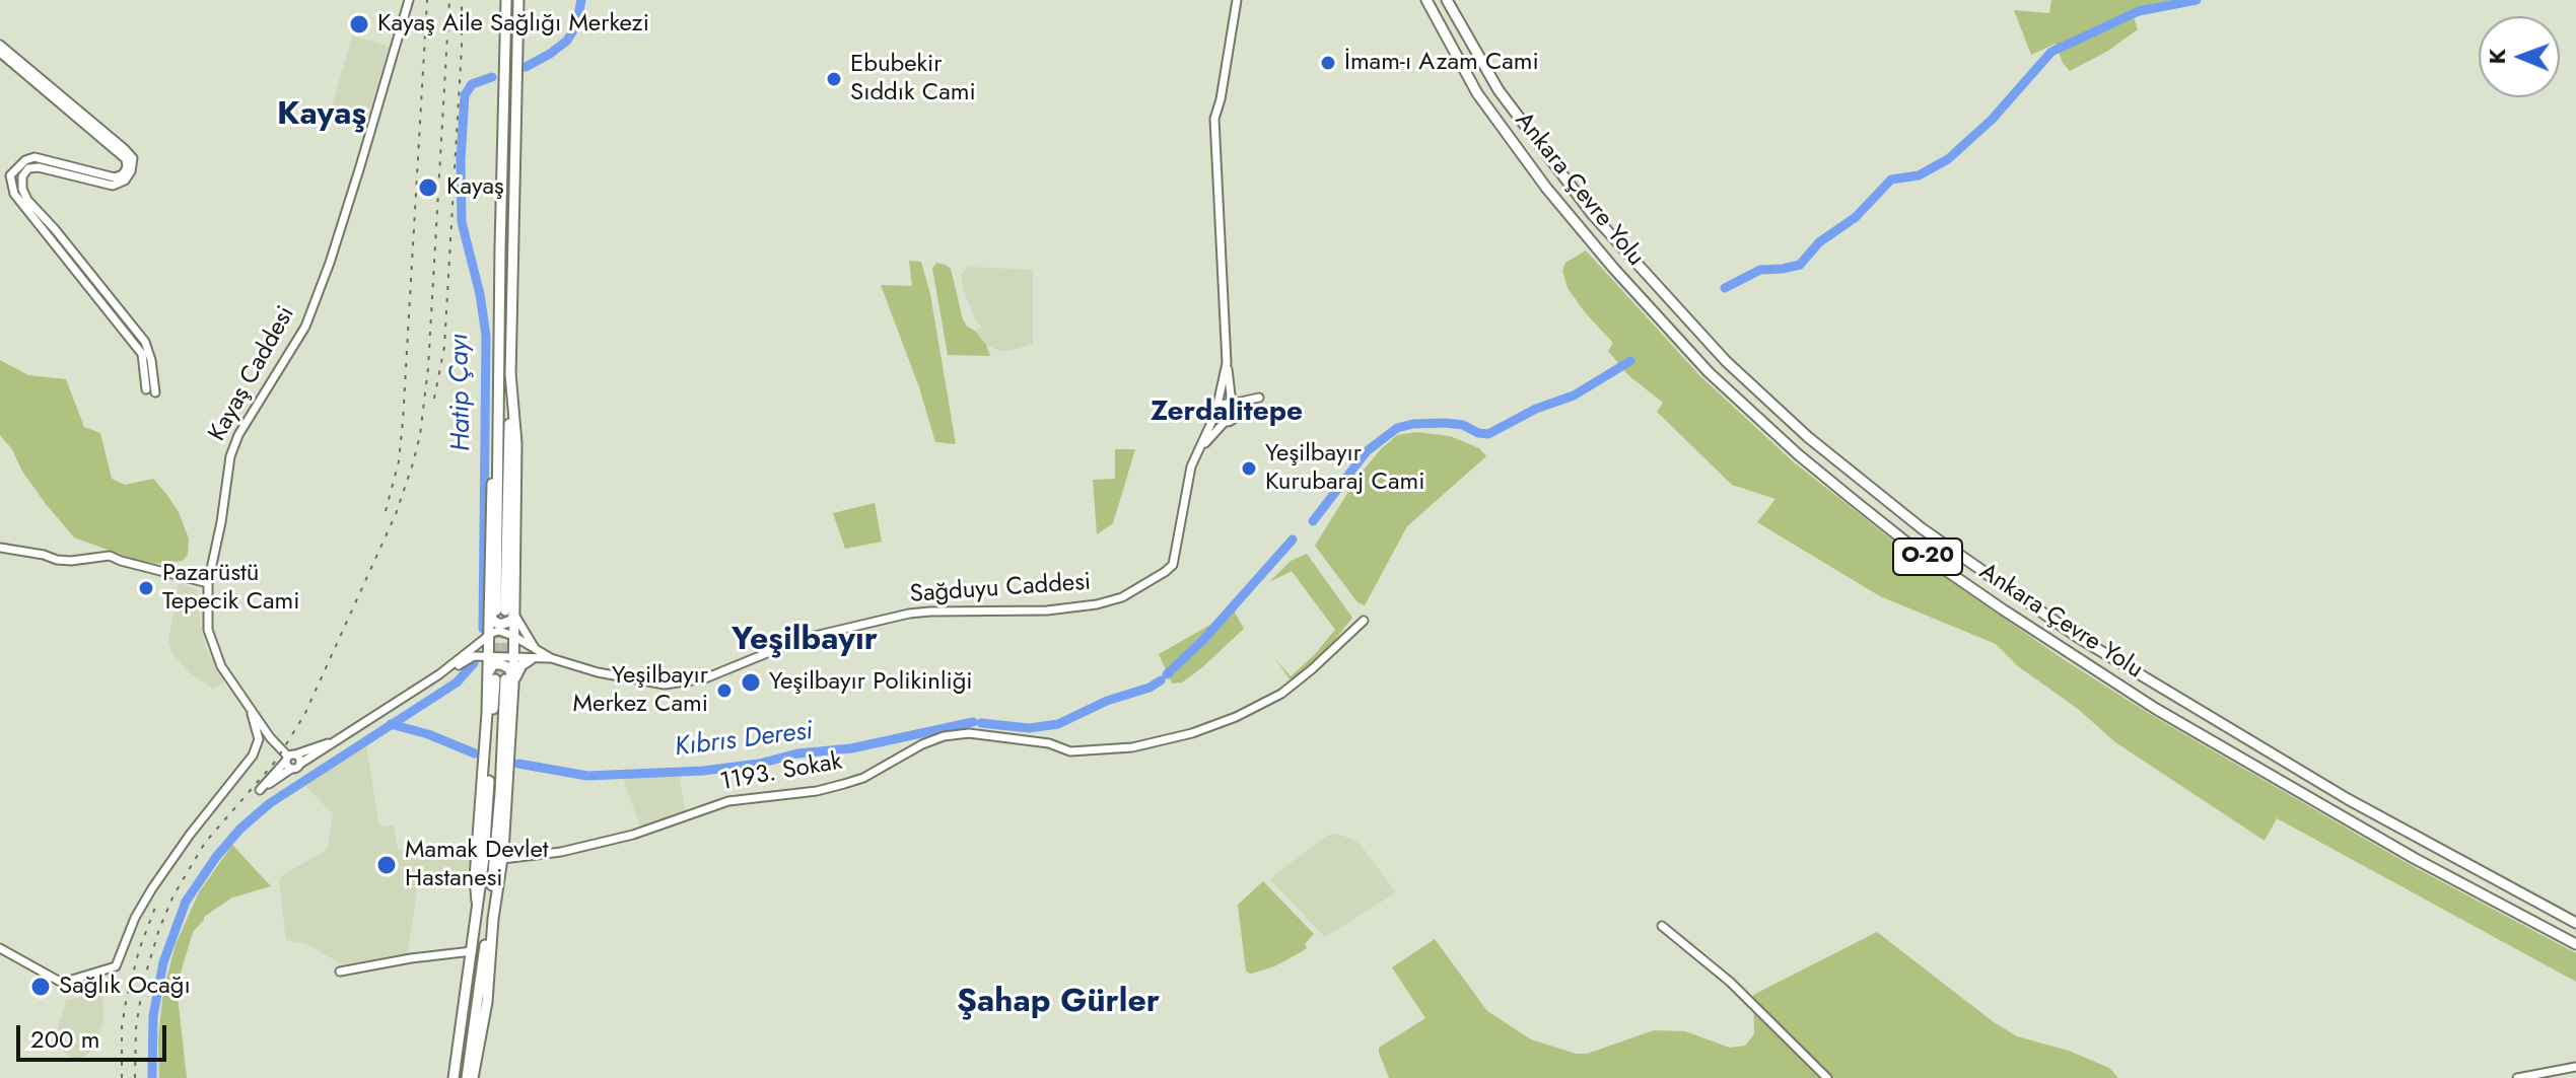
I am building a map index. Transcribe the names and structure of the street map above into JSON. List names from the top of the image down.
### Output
{
  "streets": {
    "highway": ["Ankara Çevre Yolu", "O-20"],
    "street": ["Kayaş Caddesi", "Sağduyu Caddesi", "1193. Sokak"]
  },
  "districts": [
    "Kayaş",
    "Zerdalitepe",
    "Yeşilbayır",
    "Şahap Gürler"
  ],
  "water": ["Hatip Çayı", "Kıbrıs Deresi"],
  "places": [
    "Kayaş Aile Sağlığı Merkezi",
    "İmam-ı Azam Cami",
    "Ebubekir Sıddık Cami",
    "Kayaş",
    "Yeşilbayır Kurubaraj Cami",
    "Pazarüstü Tepecik Cami",
    "Yeşilbayır Polikinliği",
    "Yeşilbayır Merkez Cami",
    "Mamak Devlet Hastanesi",
    "Sağlık Ocağı"
  ],
  "scale_bar": "200 m",
  "north": "left"
}
